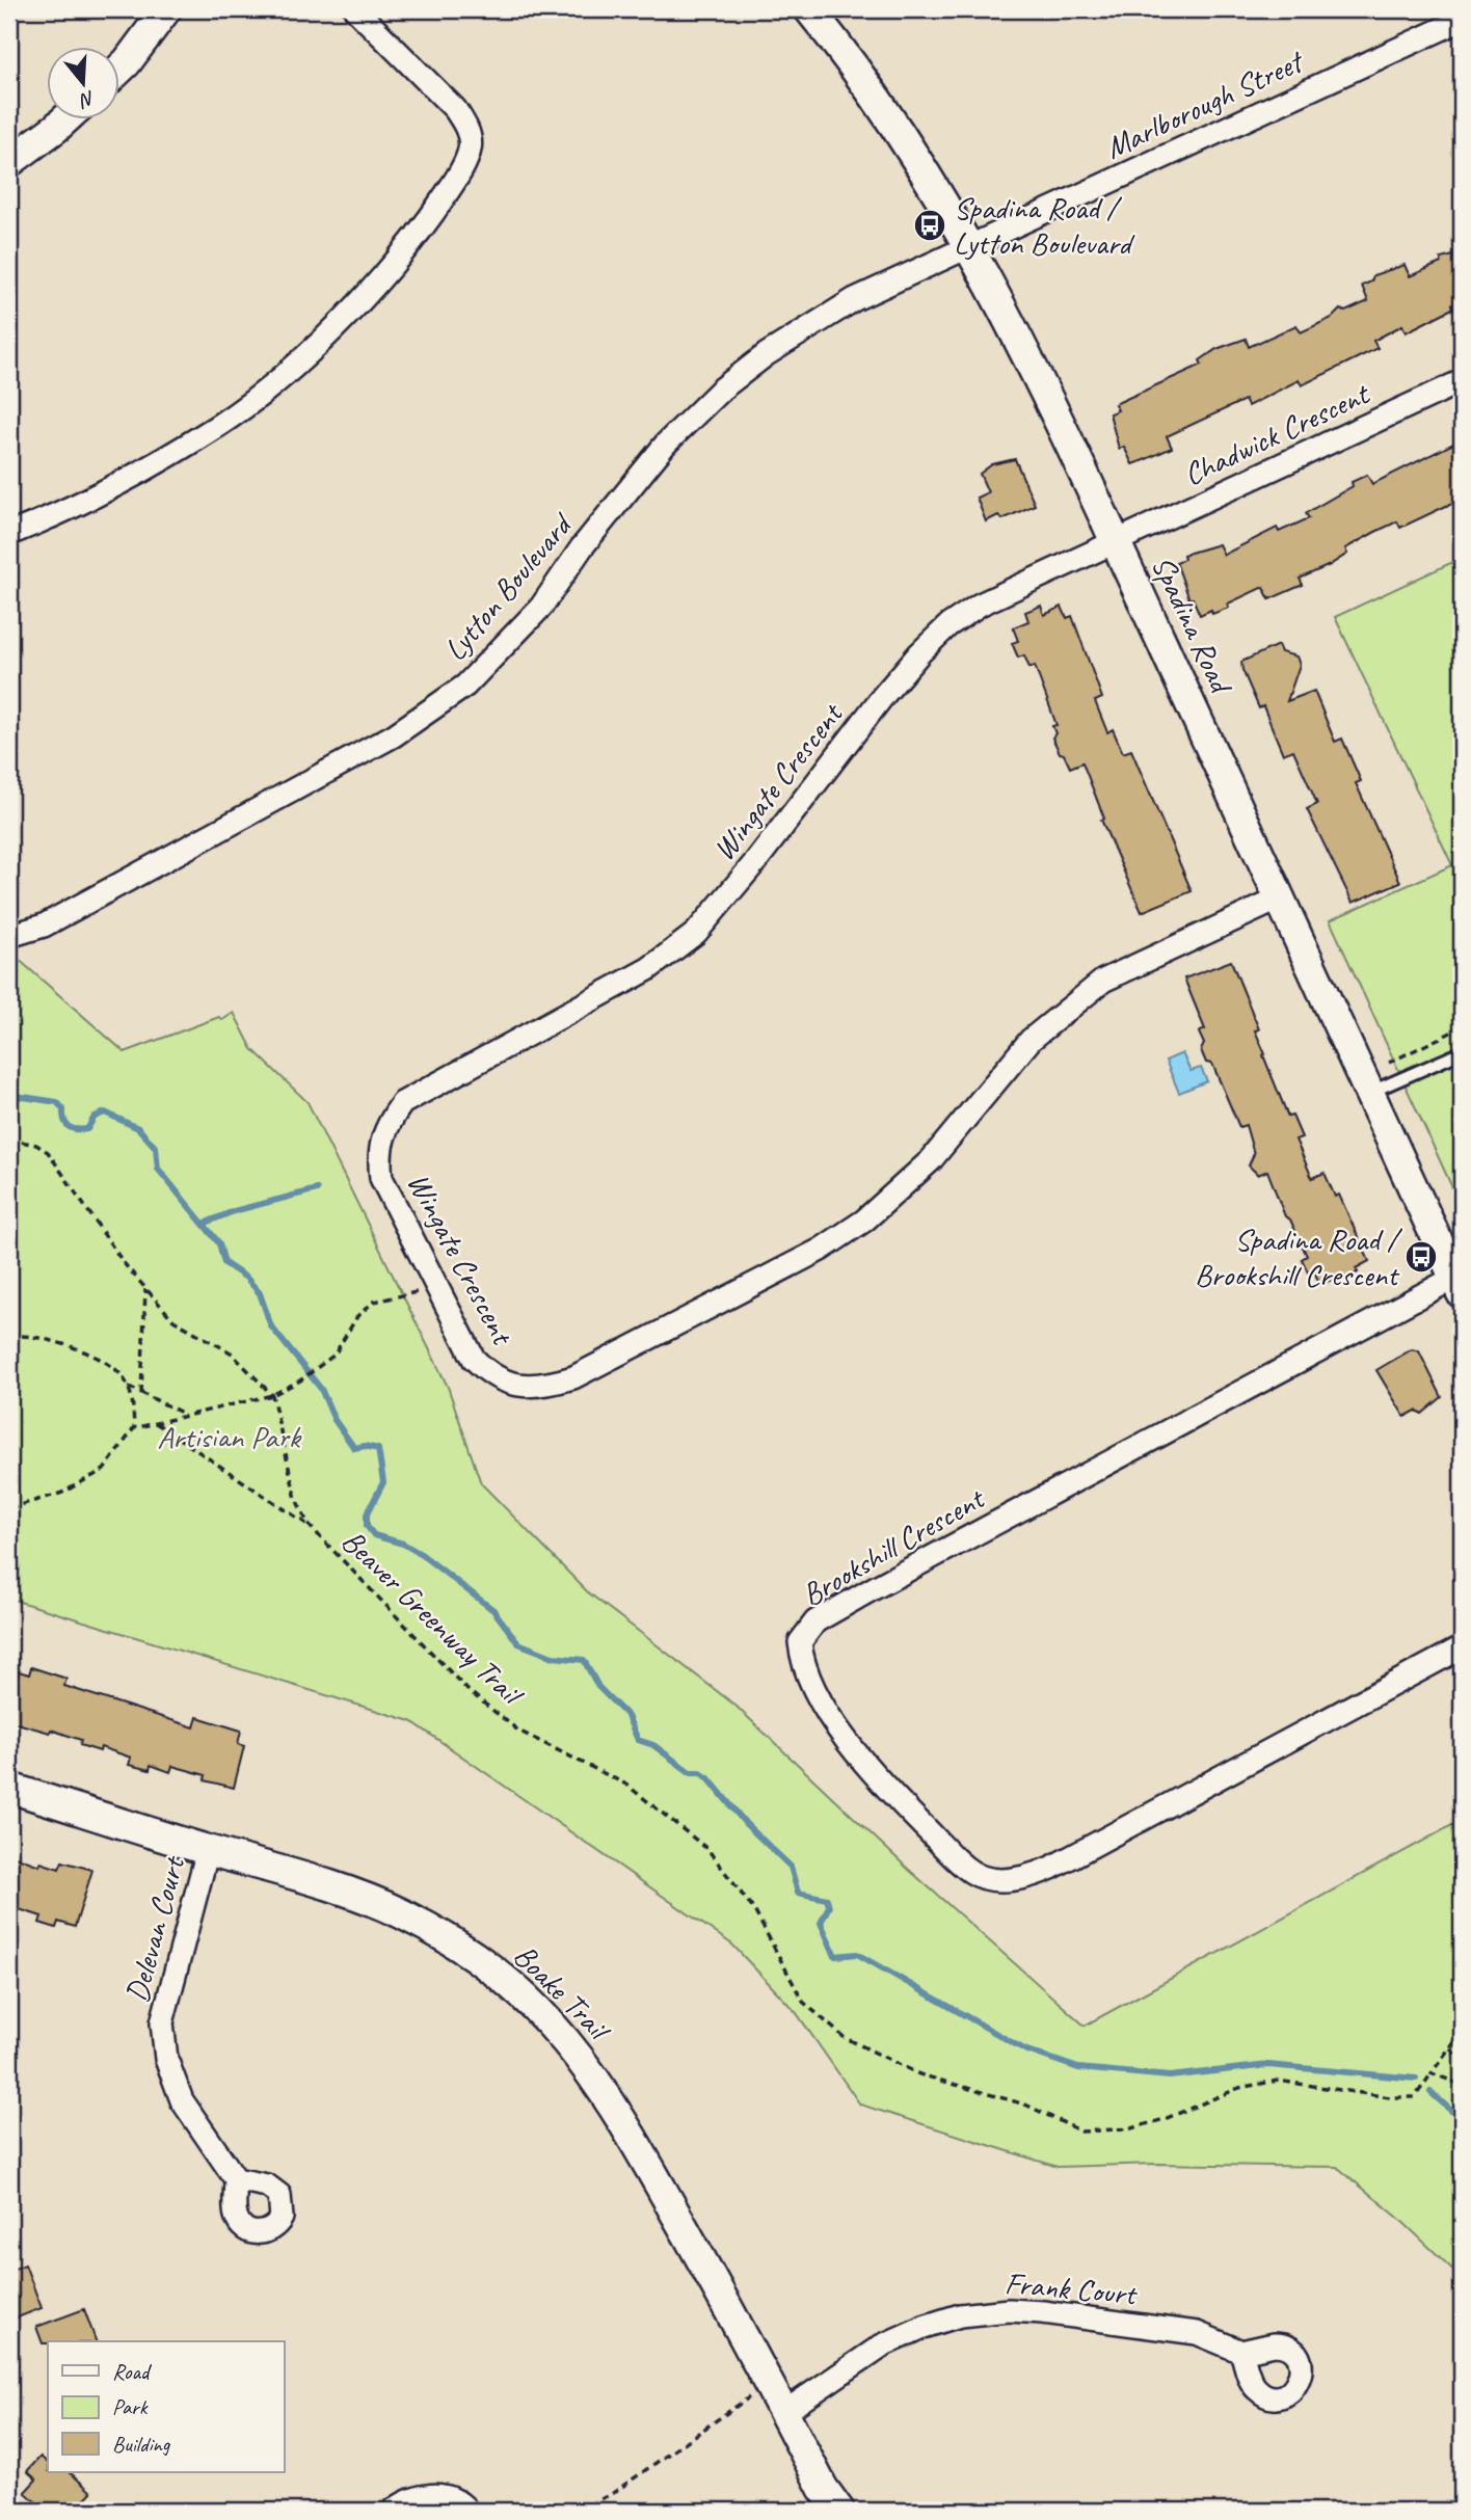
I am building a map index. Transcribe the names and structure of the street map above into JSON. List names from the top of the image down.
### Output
{
  "streets": {
    "street": [
      "Marlborough Street",
      "Chadwick Crescent",
      "Lytton Boulevard",
      "Spadina Road",
      "Wingate Crescent",
      "Brookshill Crescent",
      "Delevan Court",
      "Boake Trail",
      "Frank Court"
    ],
    "path": ["Beaver Greenway Trail"]
  },
  "crossings": [
    ["Marlborough Street", "Lytton Boulevard"],
    ["Marlborough Street", "Spadina Road"],
    ["Chadwick Crescent", "Spadina Road"],
    ["Chadwick Crescent", "Wingate Crescent"],
    ["Lytton Boulevard", "Spadina Road"],
    ["Spadina Road", "Wingate Crescent"],
    ["Spadina Road", "Brookshill Crescent"],
    ["Delevan Court", "Boake Trail"],
    ["Boake Trail", "Frank Court"]
  ],
  "parks": ["Artisian Park"],
  "places": {
    "bus stop": ["Spadina Road / Lytton Boulevard", "Spadina Road / Brookshill Crescent"]
  },
  "legend": ["Road", "Park", "Building"],
  "north": "bottom"
}
